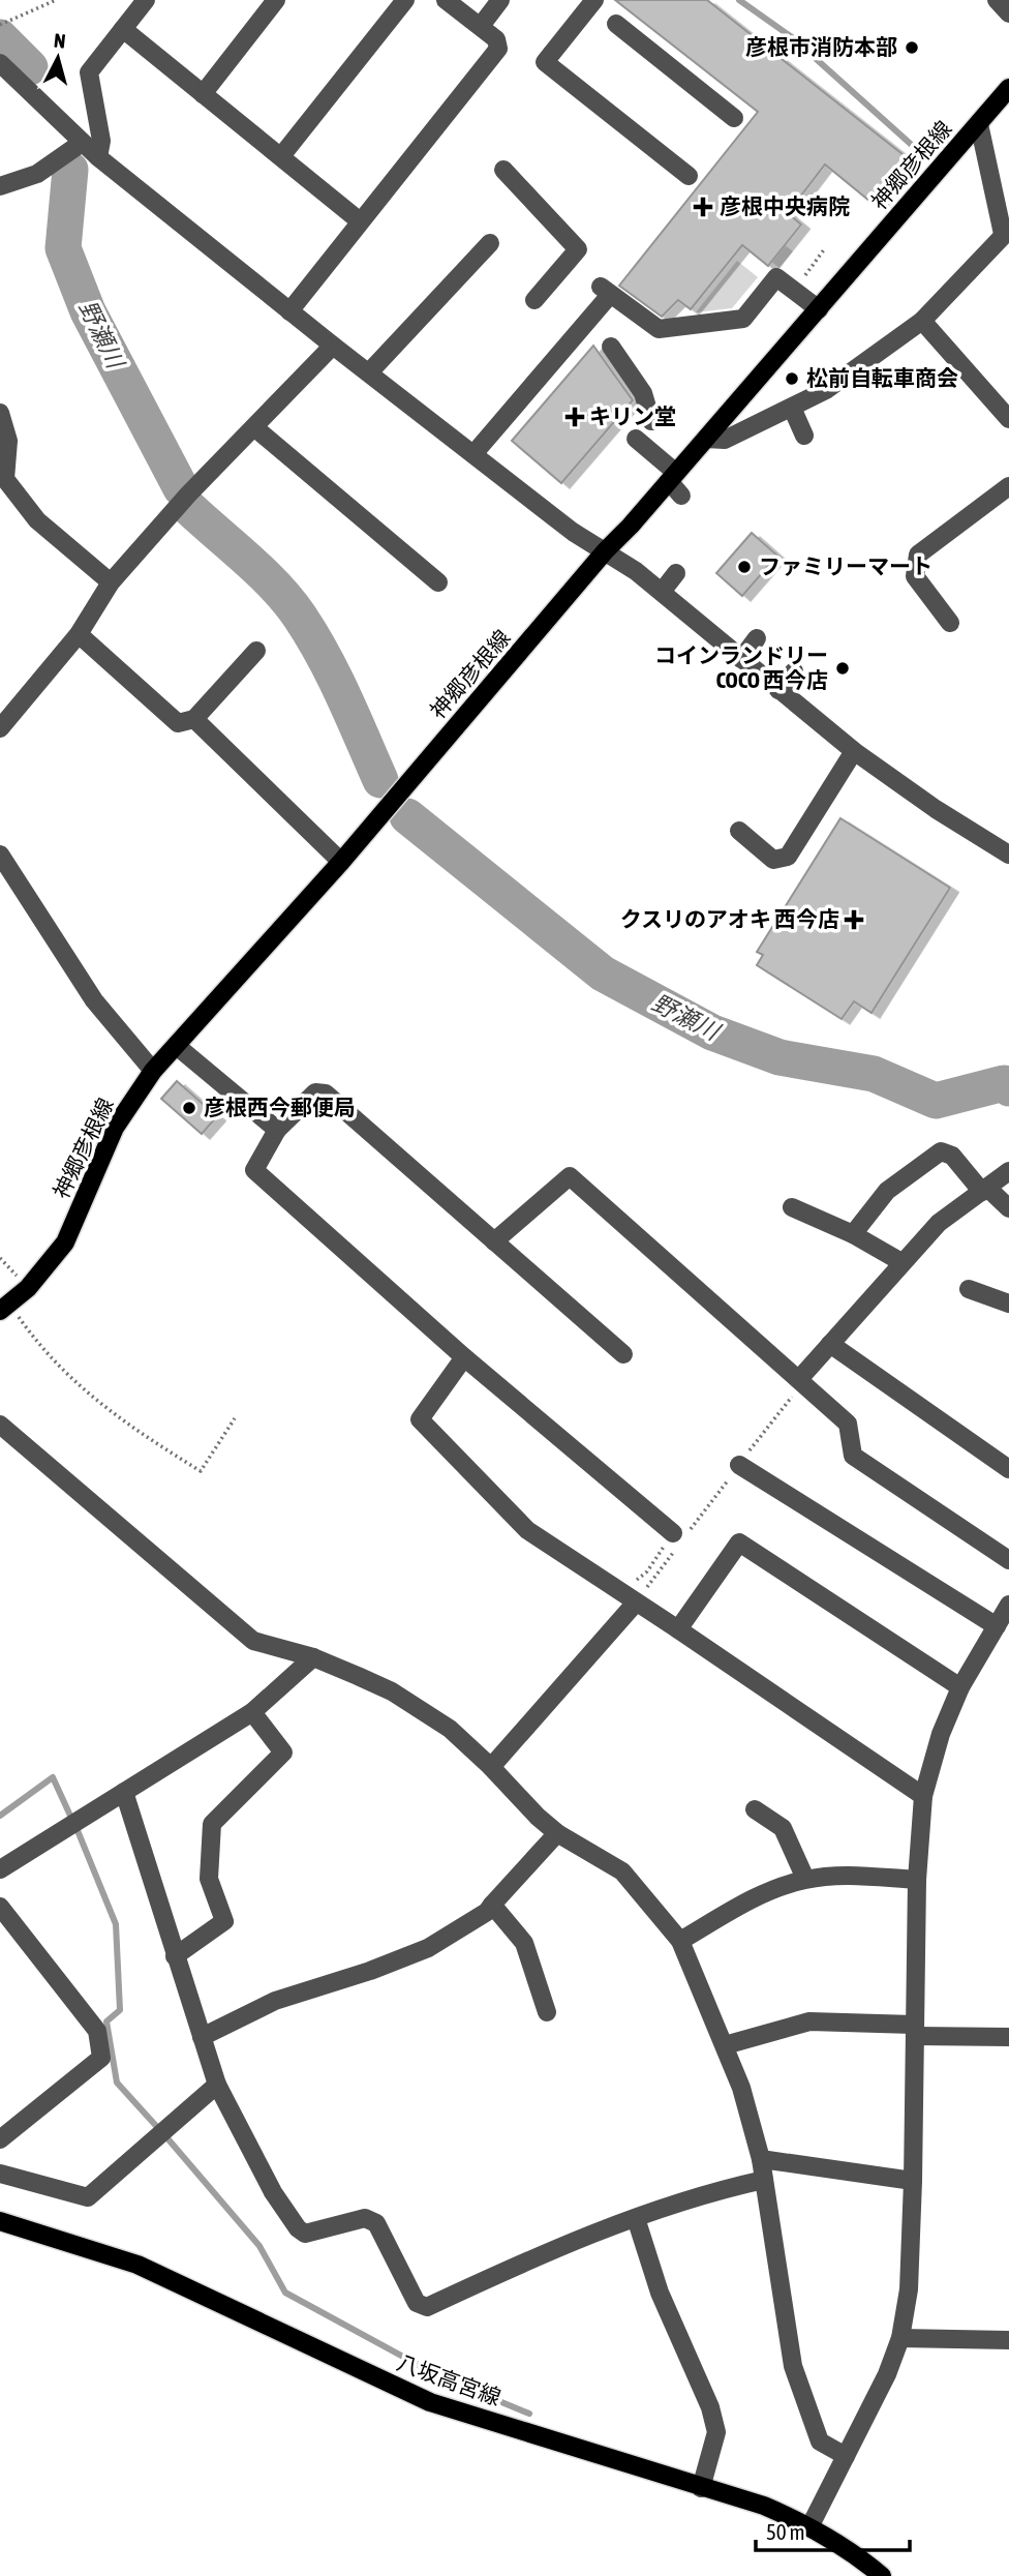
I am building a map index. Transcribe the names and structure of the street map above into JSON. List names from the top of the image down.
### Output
{
  "streets": {
    "main road": ["神郷彦根線", "八坂高宮線"]
  },
  "water": ["野瀬川"],
  "places": {
    "other": [
      "彦根市消防本部",
      "松前自転車商会",
      "ファミリーマート",
      "コインランドリー COCO 西今店",
      "彦根西今郵便局"
    ],
    "health": ["彦根中央病院", "キリン堂", "クスリのアオキ 西今店"]
  },
  "scale_bar": "50 m",
  "north": "top"
}
